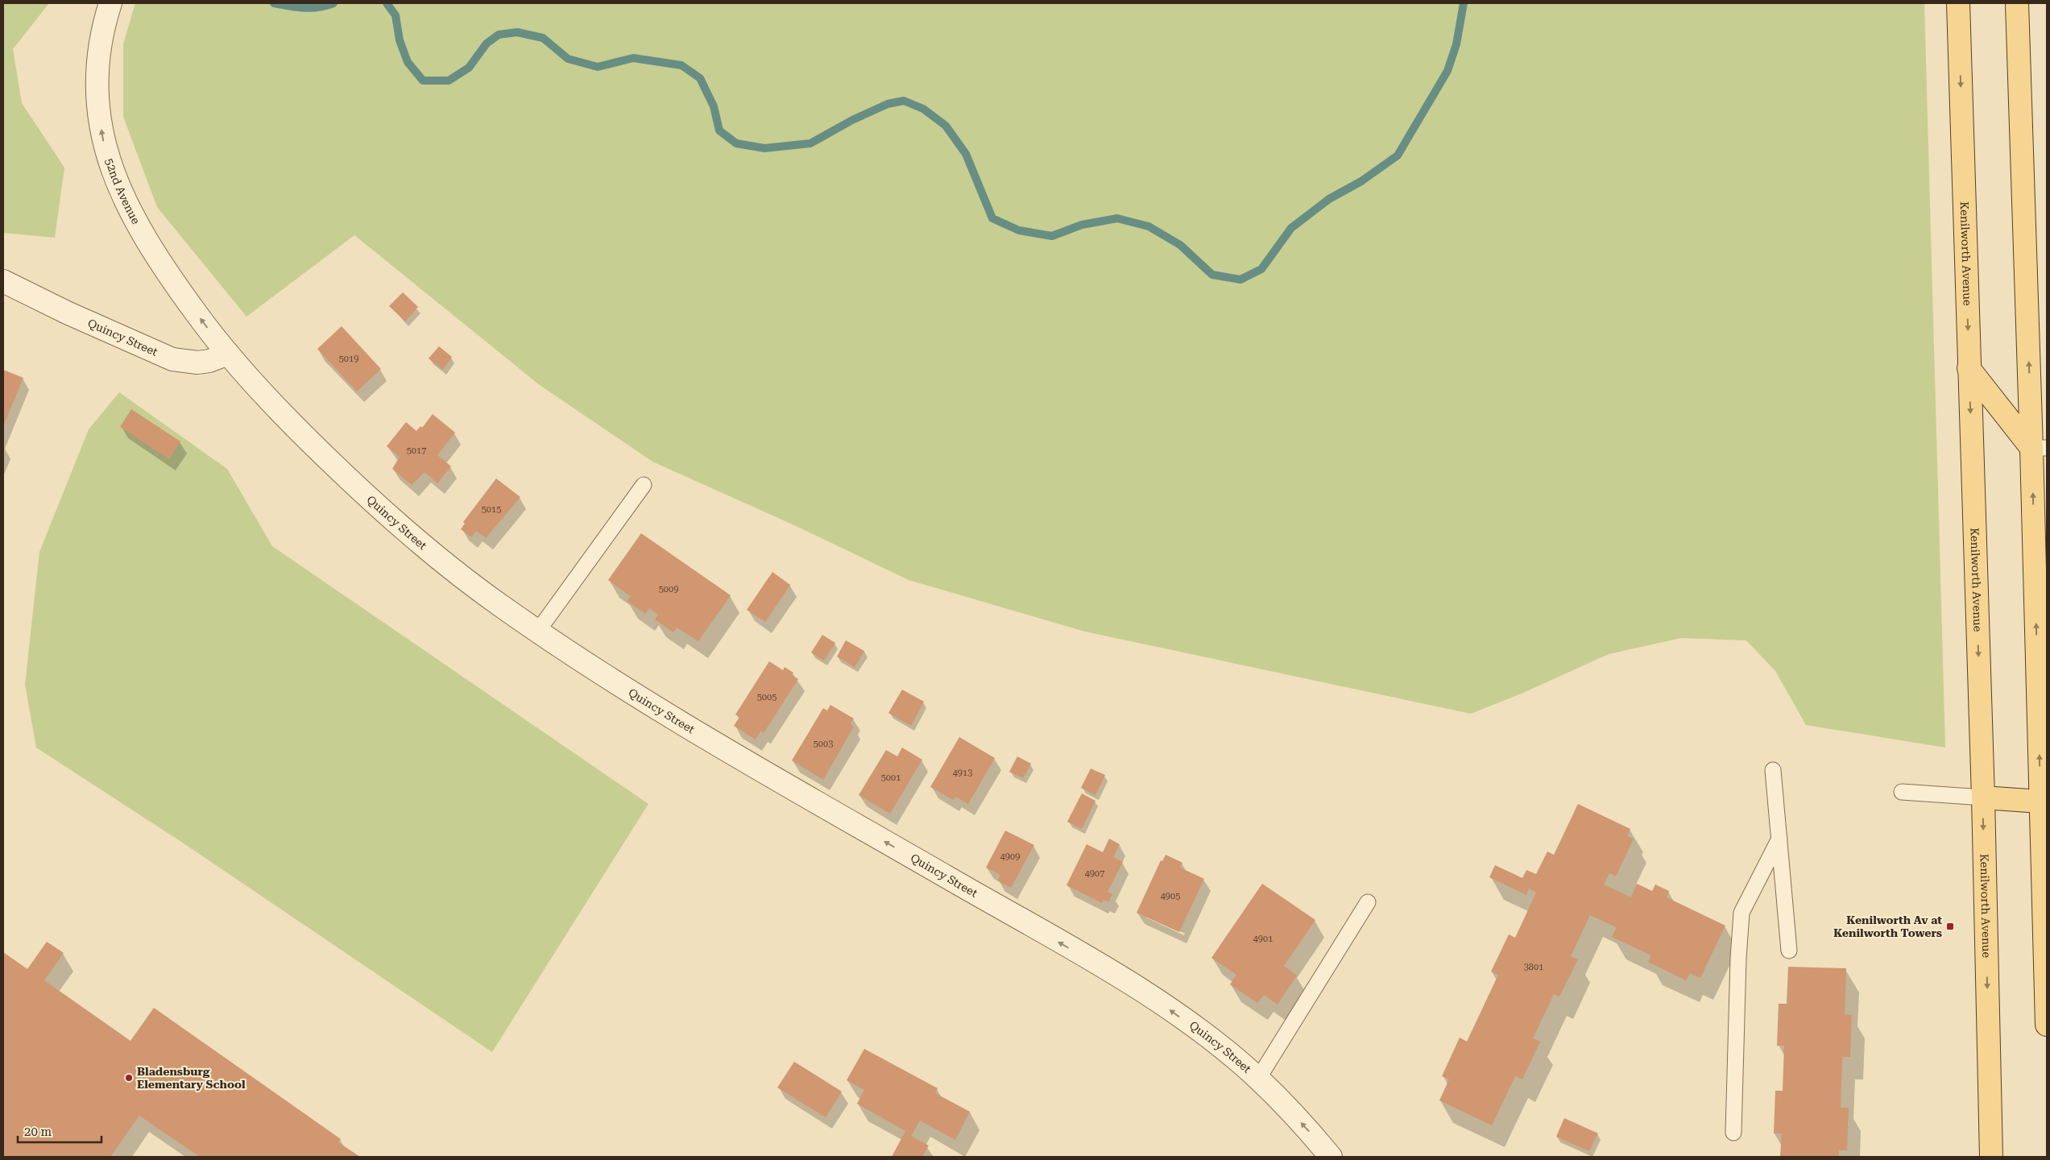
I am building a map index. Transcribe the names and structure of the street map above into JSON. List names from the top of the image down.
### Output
{
  "streets": {
    "main road": ["Kenilworth Avenue"],
    "street": ["52nd Avenue", "Quincy Street"]
  },
  "crossings": [
    ["52nd Avenue", "Quincy Street"]
  ],
  "one_way": ["52nd Avenue", "Quincy Street"],
  "places": {
    "transit": ["Kenilworth Av at Kenilworth Towers"],
    "other": ["Bladensburg Elementary School"]
  },
  "house_numbers": [
    "5019",
    "5017",
    "5015",
    "5009",
    "5005",
    "5003",
    "4913",
    "5001",
    "4909",
    "4907",
    "4905",
    "4901",
    "3801"
  ],
  "scale_bar": "20 m"
}
